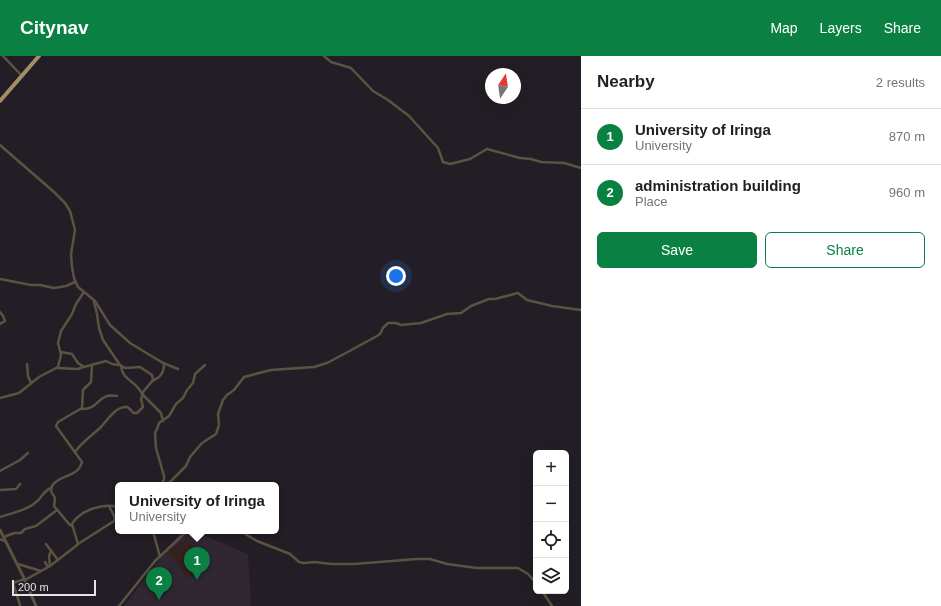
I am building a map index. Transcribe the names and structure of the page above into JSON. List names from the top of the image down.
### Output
{
  "scale_bar": "200 m",
  "north": "top",
  "page": {
    "header": "Citynav",
    "nav": ["Map", "Layers", "Share"],
    "heading": ["Nearby", "2 results"],
    "list": [
      {
        "mark": "1",
        "name": "University of Iringa",
        "note": "University",
        "value": "870 m"
      },
      {
        "mark": "2",
        "name": "administration building",
        "note": "Place",
        "value": "960 m"
      }
    ],
    "buttons": ["Save", "Share"],
    "map_buttons": ["+", "−"],
    "popup": ["University of Iringa", "University"],
    "pins": ["1", "2"],
    "scale": "200 m"
  }
}
